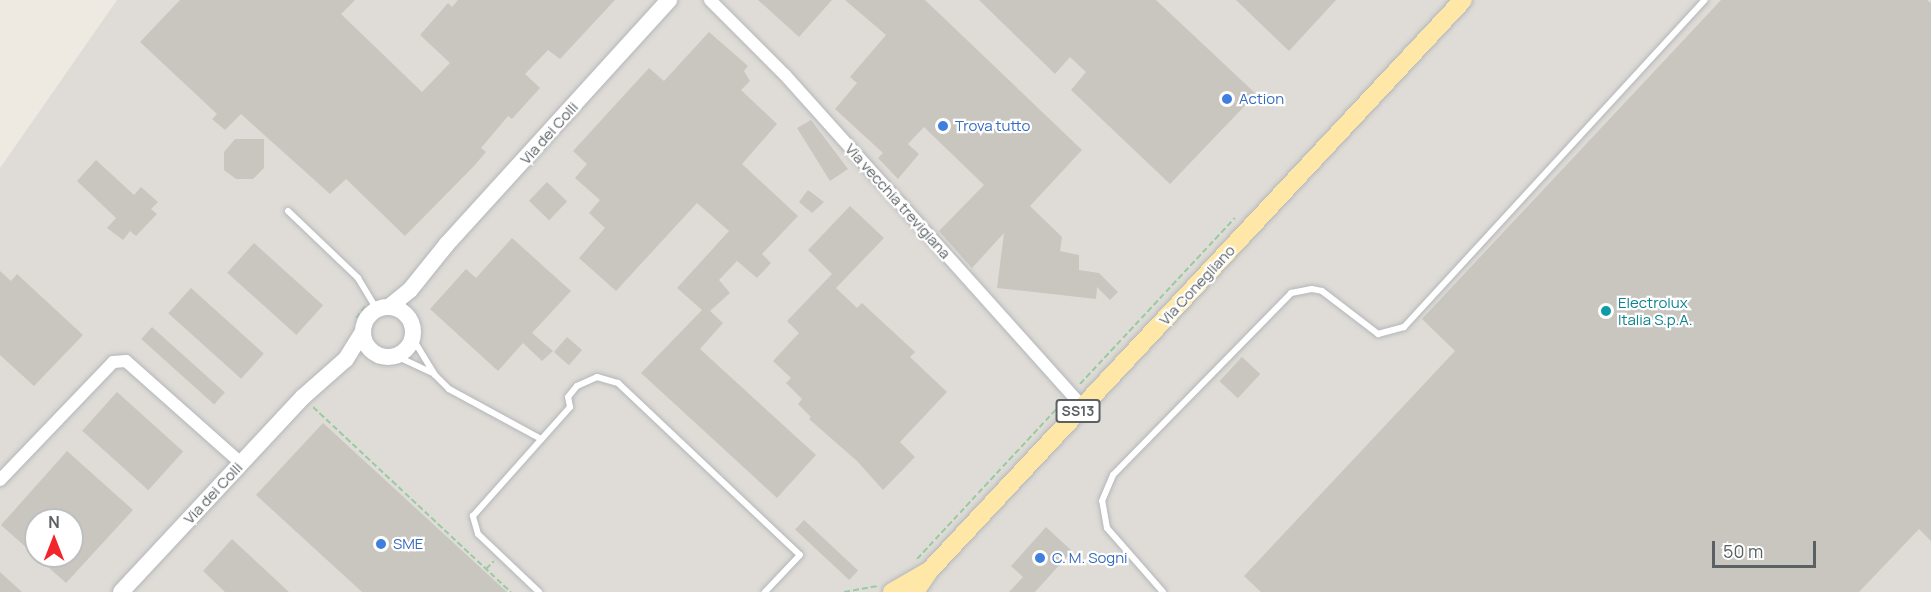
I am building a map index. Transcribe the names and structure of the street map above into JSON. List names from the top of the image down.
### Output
{
  "streets": {
    "main road": ["Via Conegliano", "SS13"],
    "street": ["Via dei Colli", "Via vecchia trevigiana"]
  },
  "crossings": [
    ["Via vecchia trevigiana", "Via Conegliano"]
  ],
  "places": [
    "Action",
    "Trova tutto",
    "Electrolux Italia S.p.A.",
    "SME",
    "C. M. Sogni"
  ],
  "scale_bar": "50 m",
  "north": "top"
}
